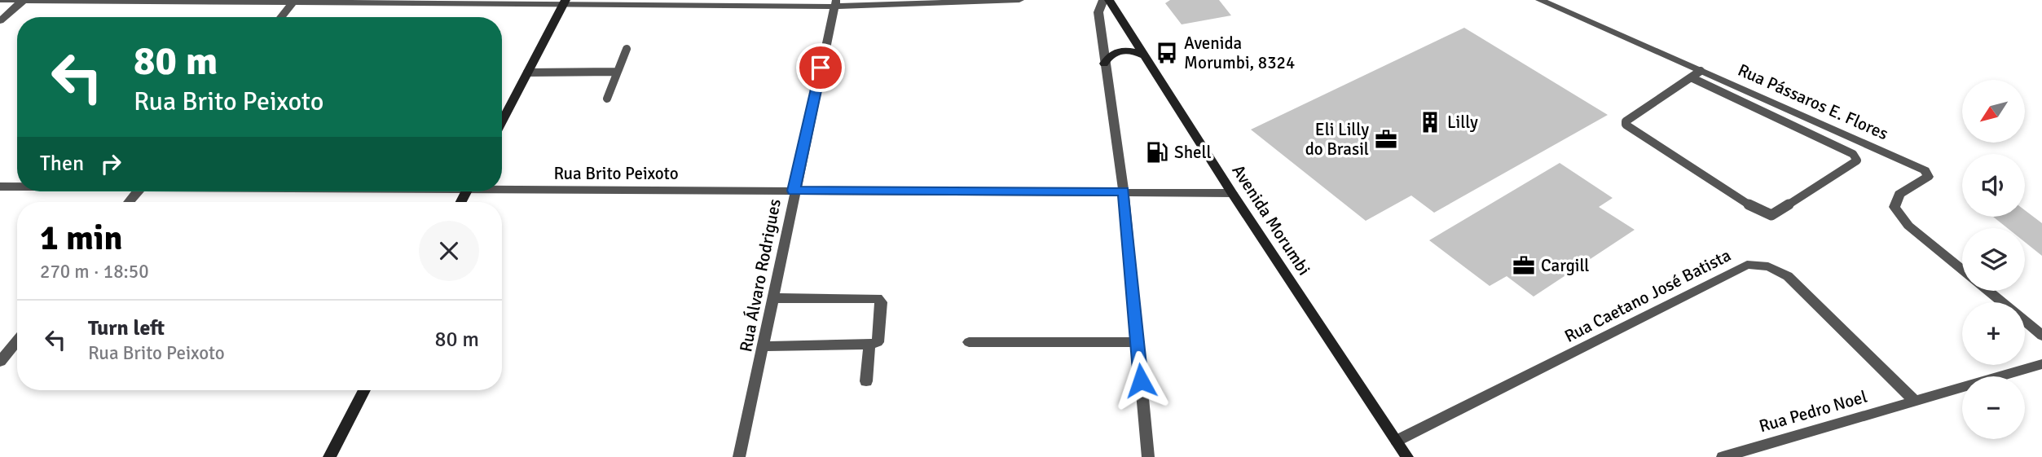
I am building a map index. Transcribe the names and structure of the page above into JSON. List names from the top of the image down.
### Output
{
  "streets": {
    "street": [
      "Rua Pássaros E. Flores",
      "Rua Brito Peixoto",
      "Avenida Morumbi",
      "Rua Álvaro Rodrigues",
      "Rua Caetano José Batista",
      "Rua Pedro Noel"
    ]
  },
  "crossings": [
    ["Rua Brito Peixoto", "Avenida Morumbi"],
    ["Rua Brito Peixoto", "Rua Álvaro Rodrigues"],
    ["Avenida Morumbi", "Rua Caetano José Batista"],
    ["Rua Caetano José Batista", "Rua Pedro Noel"]
  ],
  "places": {
    "bus stop": ["Avenida Morumbi, 8324"],
    "building": ["Lilly"],
    "office": ["Eli Lilly do Brasil", "Cargill"],
    "fuel station": ["Shell"]
  },
  "north": "bottom left",
  "page": {
    "turn": ["80 m", "Rua Brito Peixoto"],
    "map_buttons": ["+", "−"],
    "then": "Then",
    "heading": ["1 min", "270 m · 18:50"],
    "list": [
      {
        "name": "Turn left",
        "note": "Rua Brito Peixoto",
        "value": "80 m"
      }
    ]
  }
}
